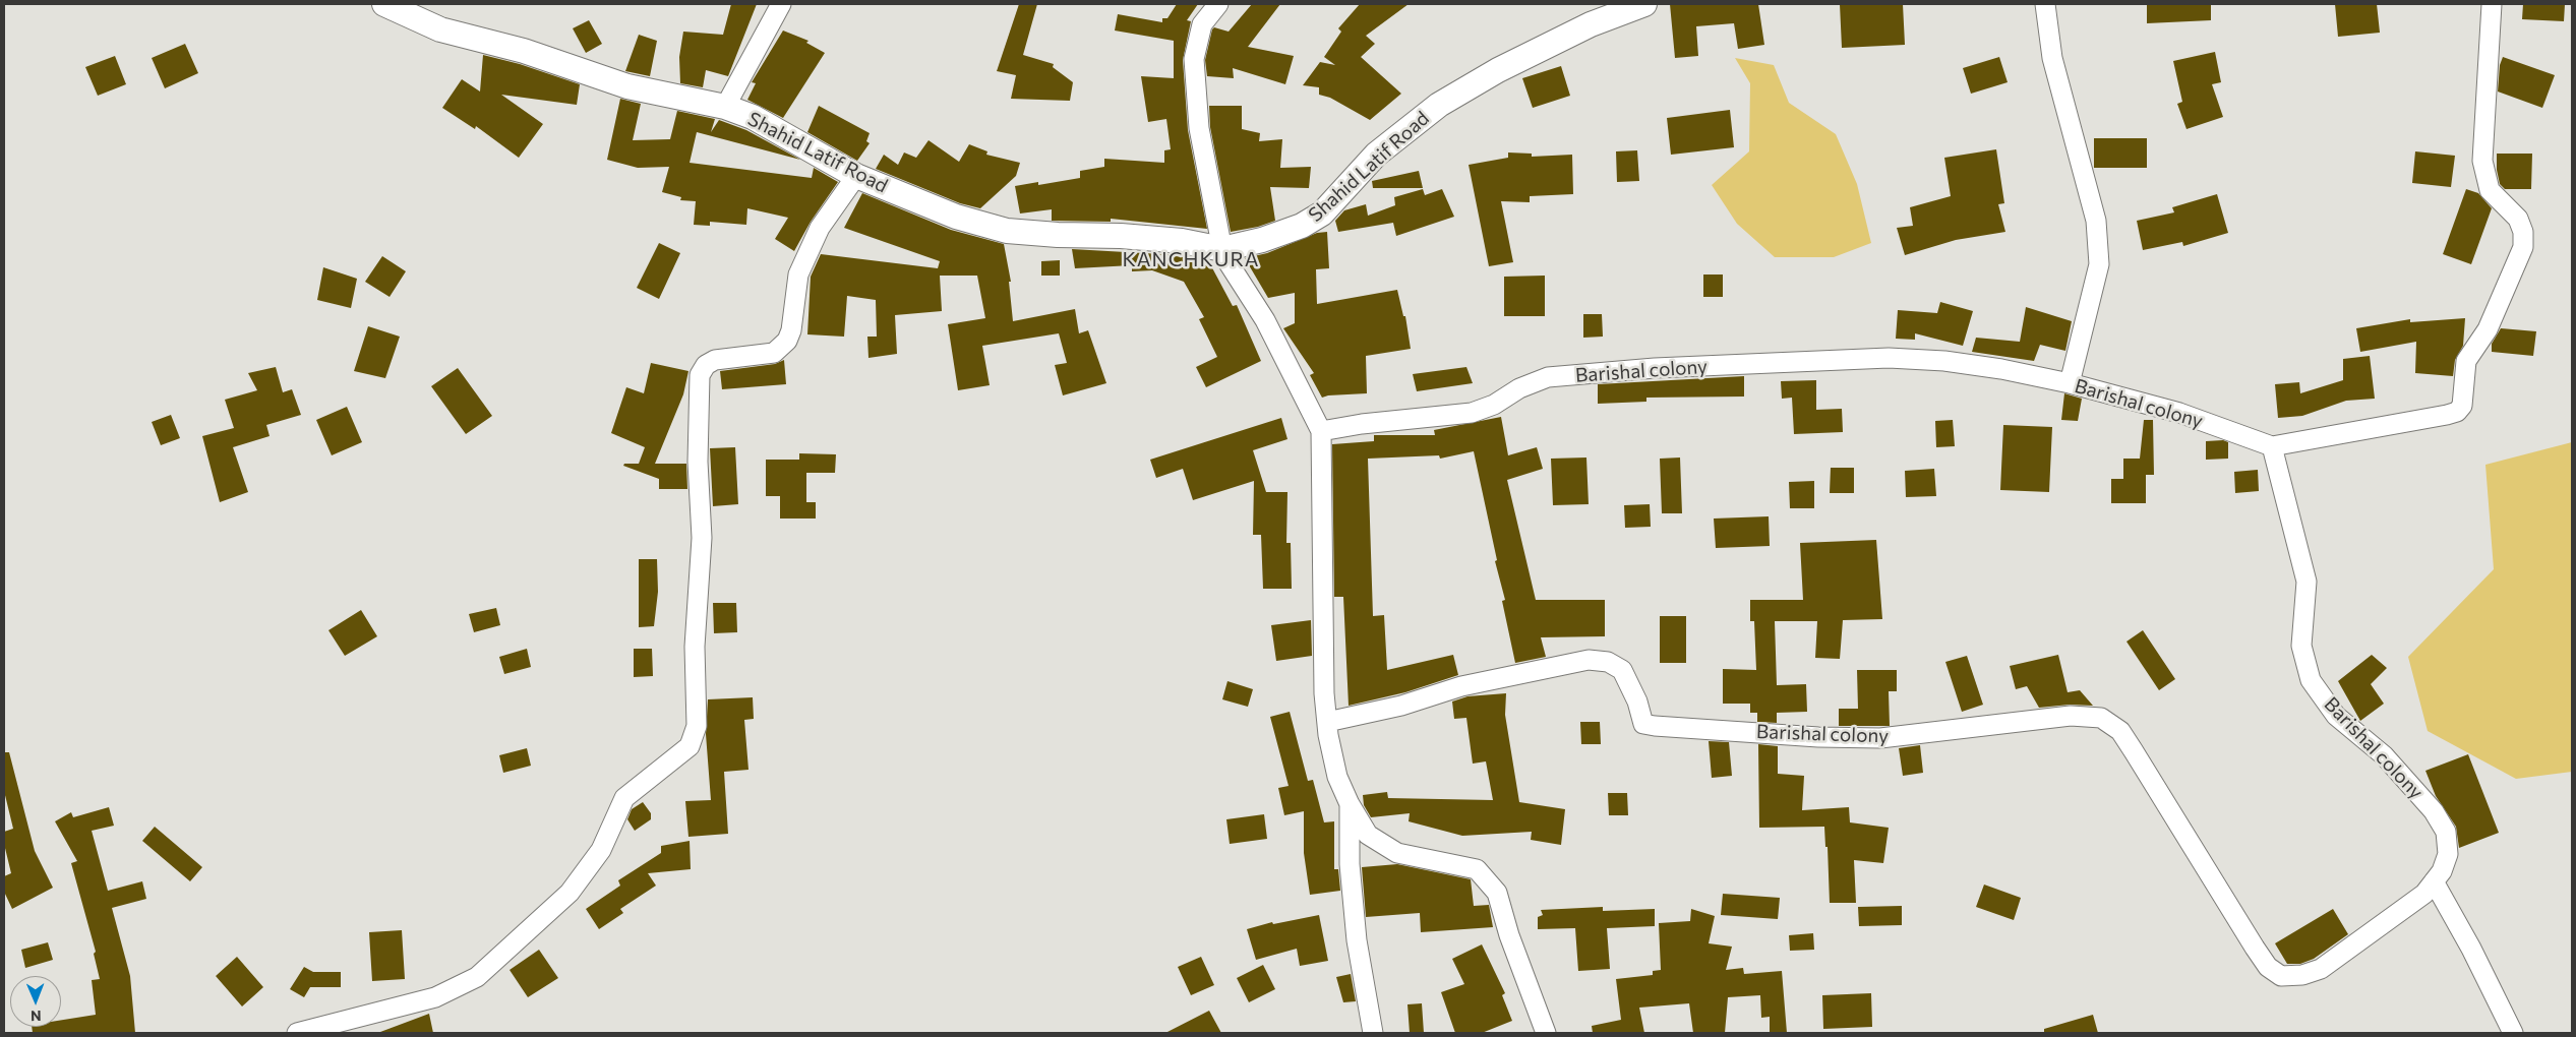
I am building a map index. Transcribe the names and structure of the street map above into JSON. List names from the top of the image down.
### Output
{
  "streets": {
    "street": ["Shahid Latif Road", "Barishal colony"]
  },
  "districts": ["KANCHKURA"],
  "north": "bottom"
}
